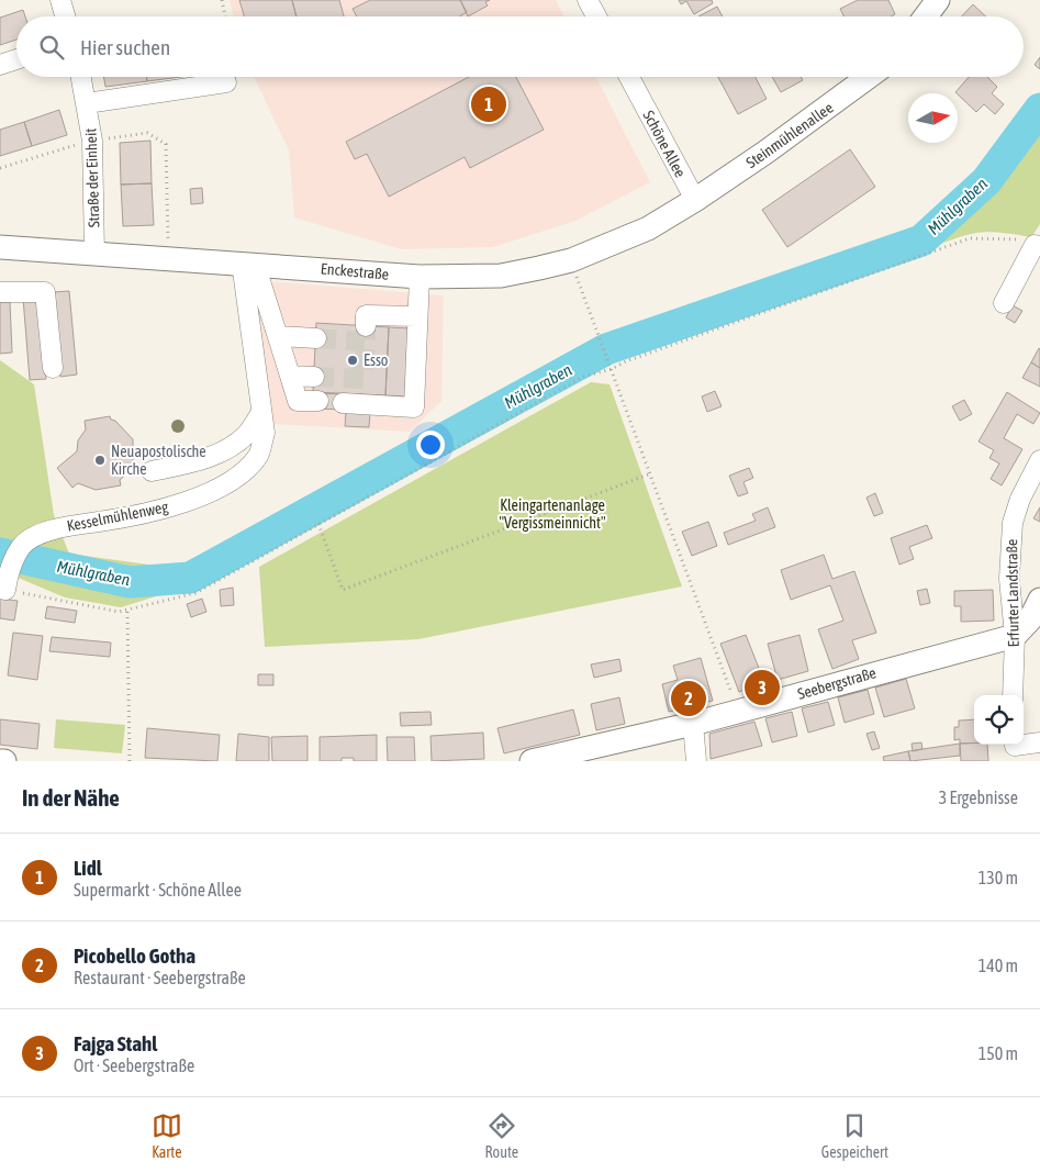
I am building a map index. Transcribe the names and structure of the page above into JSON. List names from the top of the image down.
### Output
{
  "streets": {
    "main road": ["Steinmühlenallee", "Enckestraße", "Seebergstraße"],
    "street": [
      "Schöne Allee",
      "Straße der Einheit",
      "Kesselmühlenweg",
      "Erfurter Landstraße"
    ]
  },
  "crossings": [
    ["Steinmühlenallee", "Schöne Allee"],
    ["Steinmühlenallee", "Enckestraße"],
    ["Schöne Allee", "Enckestraße"],
    ["Straße der Einheit", "Enckestraße"],
    ["Enckestraße", "Kesselmühlenweg"],
    ["Erfurter Landstraße", "Seebergstraße"]
  ],
  "water": ["Mühlgraben"],
  "parks": ["Kleingartenanlage \"Vergissmeinnicht\""],
  "places": ["Esso", "Neuapostolische Kirche"],
  "north": "right",
  "page": {
    "search": "Hier suchen",
    "pins": ["1", "3", "2"],
    "heading": ["In der Nähe", "3 Ergebnisse"],
    "list": [
      {
        "mark": "1",
        "name": "Lidl",
        "note": "Supermarkt · Schöne Allee",
        "value": "130 m"
      },
      {
        "mark": "2",
        "name": "Picobello Gotha",
        "note": "Restaurant · Seebergstraße",
        "value": "140 m"
      },
      {
        "mark": "3",
        "name": "Fajga Stahl",
        "note": "Ort · Seebergstraße",
        "value": "150 m"
      }
    ],
    "nav": ["Karte", "Route", "Gespeichert"]
  }
}
